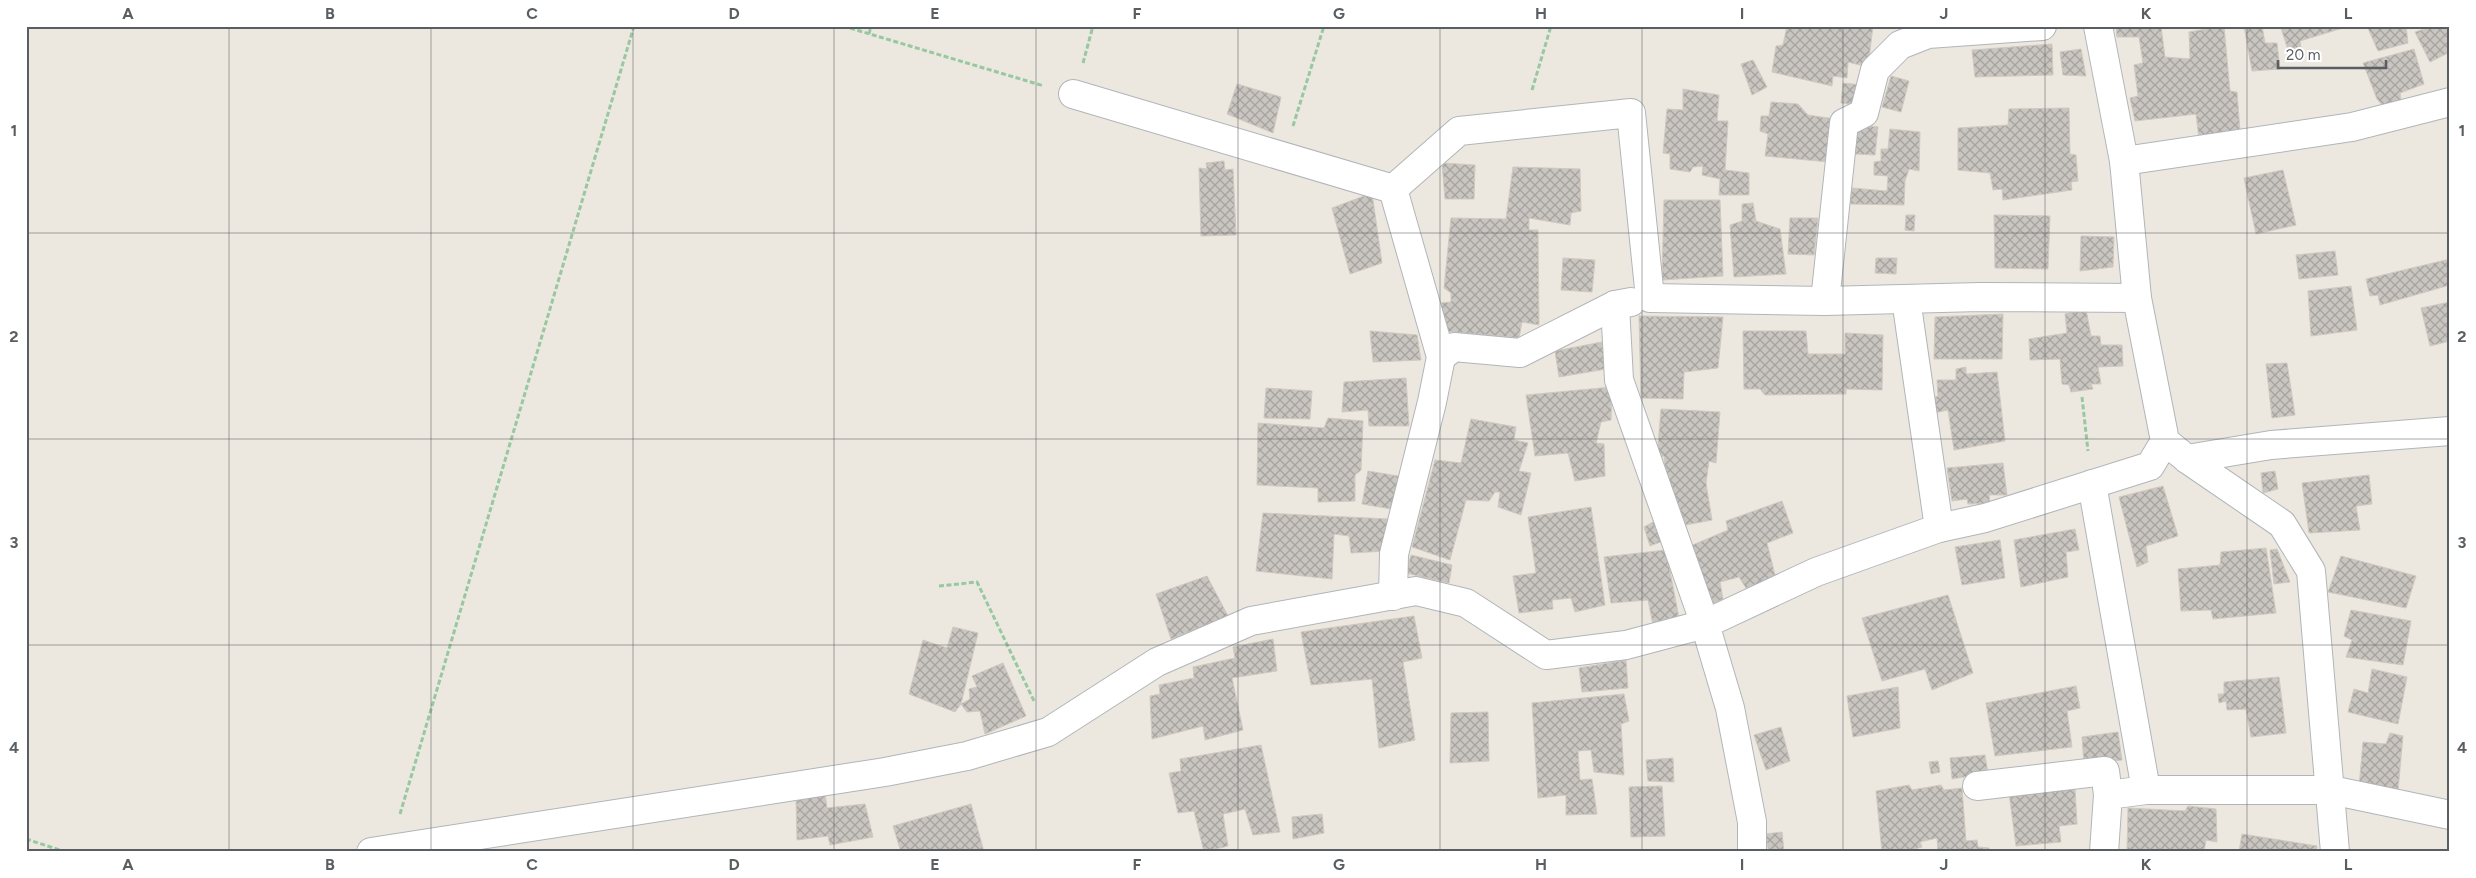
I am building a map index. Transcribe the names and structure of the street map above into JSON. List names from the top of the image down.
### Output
{
  "scale_bar": "20 m",
  "grid": {
    "columns": [
      "A",
      "B",
      "C",
      "D",
      "E",
      "F",
      "G",
      "H",
      "I",
      "J",
      "K",
      "L"
    ],
    "rows": [
      "1",
      "2",
      "3",
      "4"
    ]
  }
}
